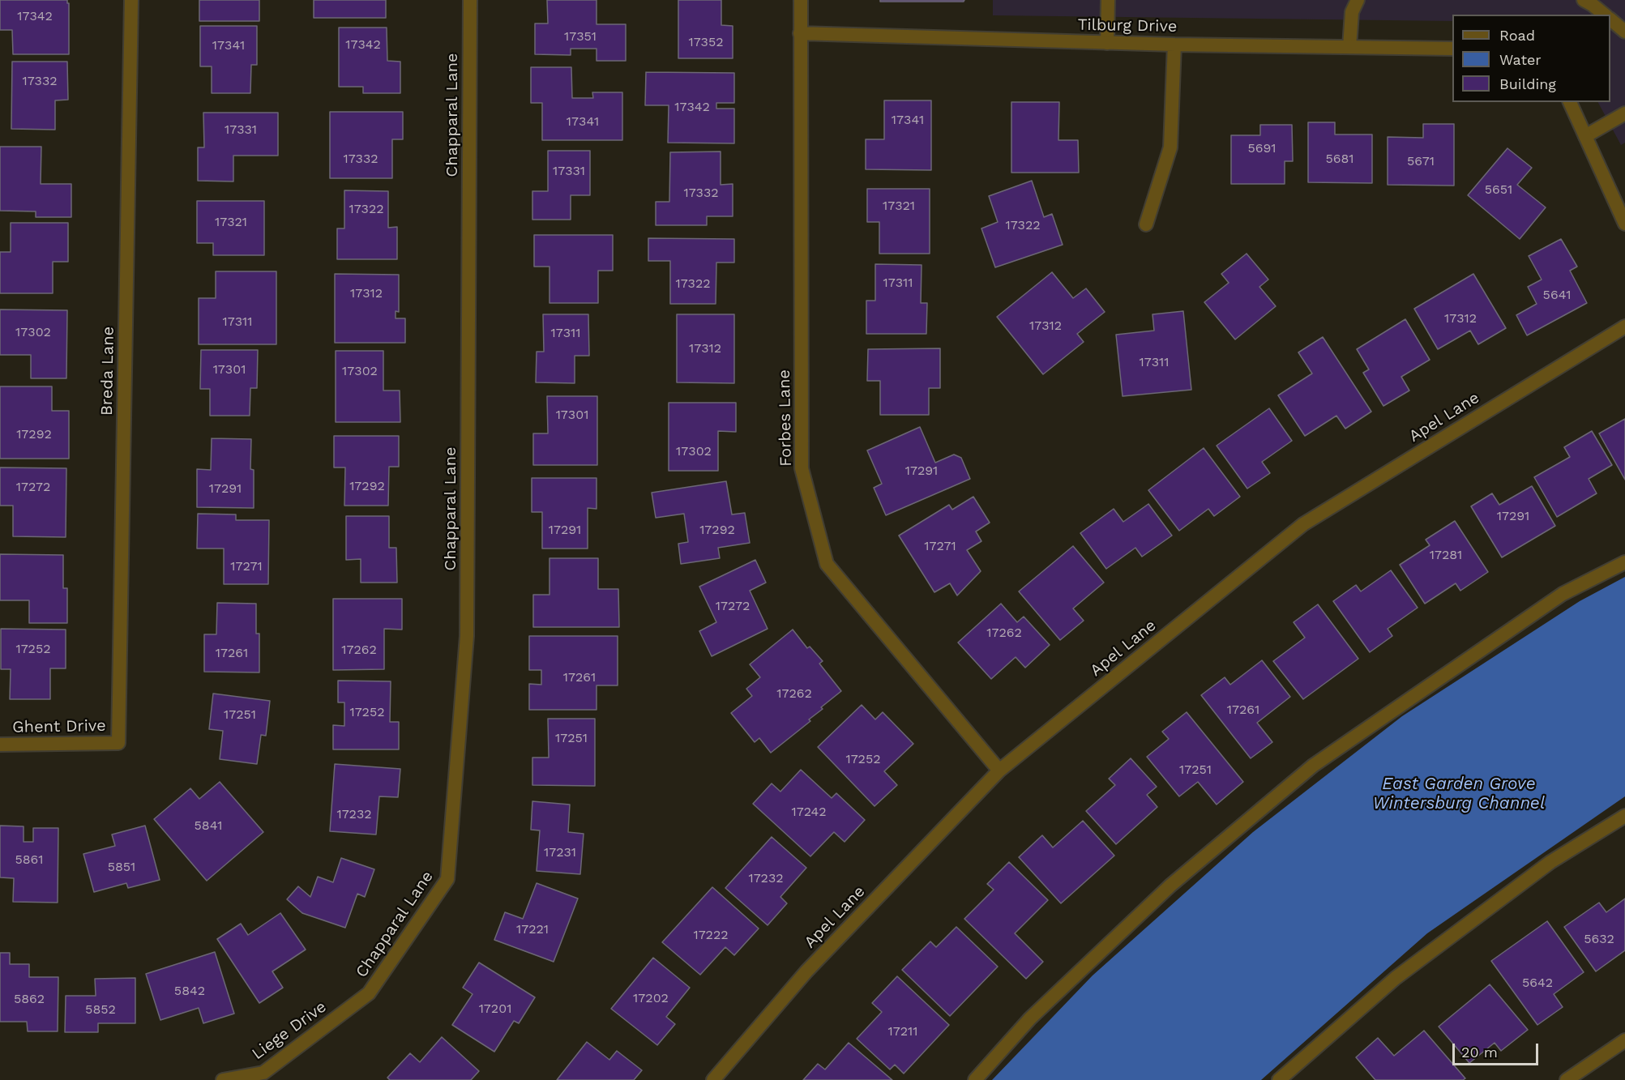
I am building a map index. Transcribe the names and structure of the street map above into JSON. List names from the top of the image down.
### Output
{
  "streets": {
    "street": [
      "Tilburg Drive",
      "Chapparal Lane",
      "Breda Lane",
      "Apel Lane",
      "Forbes Lane",
      "Ghent Drive",
      "Liege Drive"
    ]
  },
  "crossings": [
    ["Tilburg Drive", "Forbes Lane"],
    ["Chapparal Lane", "Liege Drive"],
    ["Breda Lane", "Ghent Drive"],
    ["Apel Lane", "Forbes Lane"]
  ],
  "water": ["East Garden Grove Wintersburg Channel"],
  "house_numbers": [
    "17342",
    "17351",
    "17352",
    "17342",
    "17341",
    "17332",
    "17342",
    "17341",
    "17341",
    "17331",
    "5691",
    "17332",
    "5681",
    "5671",
    "17331",
    "5651",
    "17332",
    "17321",
    "17322",
    "17321",
    "17322",
    "17311",
    "17322",
    "17312",
    "5641",
    "17312",
    "17311",
    "17312",
    "17302",
    "17311",
    "17312",
    "17311",
    "17301",
    "17302",
    "17301",
    "17292",
    "17302",
    "17291",
    "17292",
    "17272",
    "17291",
    "17291",
    "17291",
    "17292",
    "17271",
    "17281",
    "17271",
    "17272",
    "17262",
    "17252",
    "17262",
    "17261",
    "17261",
    "17262",
    "17261",
    "17252",
    "17251",
    "17251",
    "17252",
    "17251",
    "17242",
    "17232",
    "5841",
    "17231",
    "5861",
    "5851",
    "17232",
    "17221",
    "17222",
    "5632",
    "5642",
    "5842",
    "17202",
    "5862",
    "17201",
    "5852",
    "17211"
  ],
  "legend": ["Road", "Water", "Building"],
  "scale_bar": "20 m"
}
